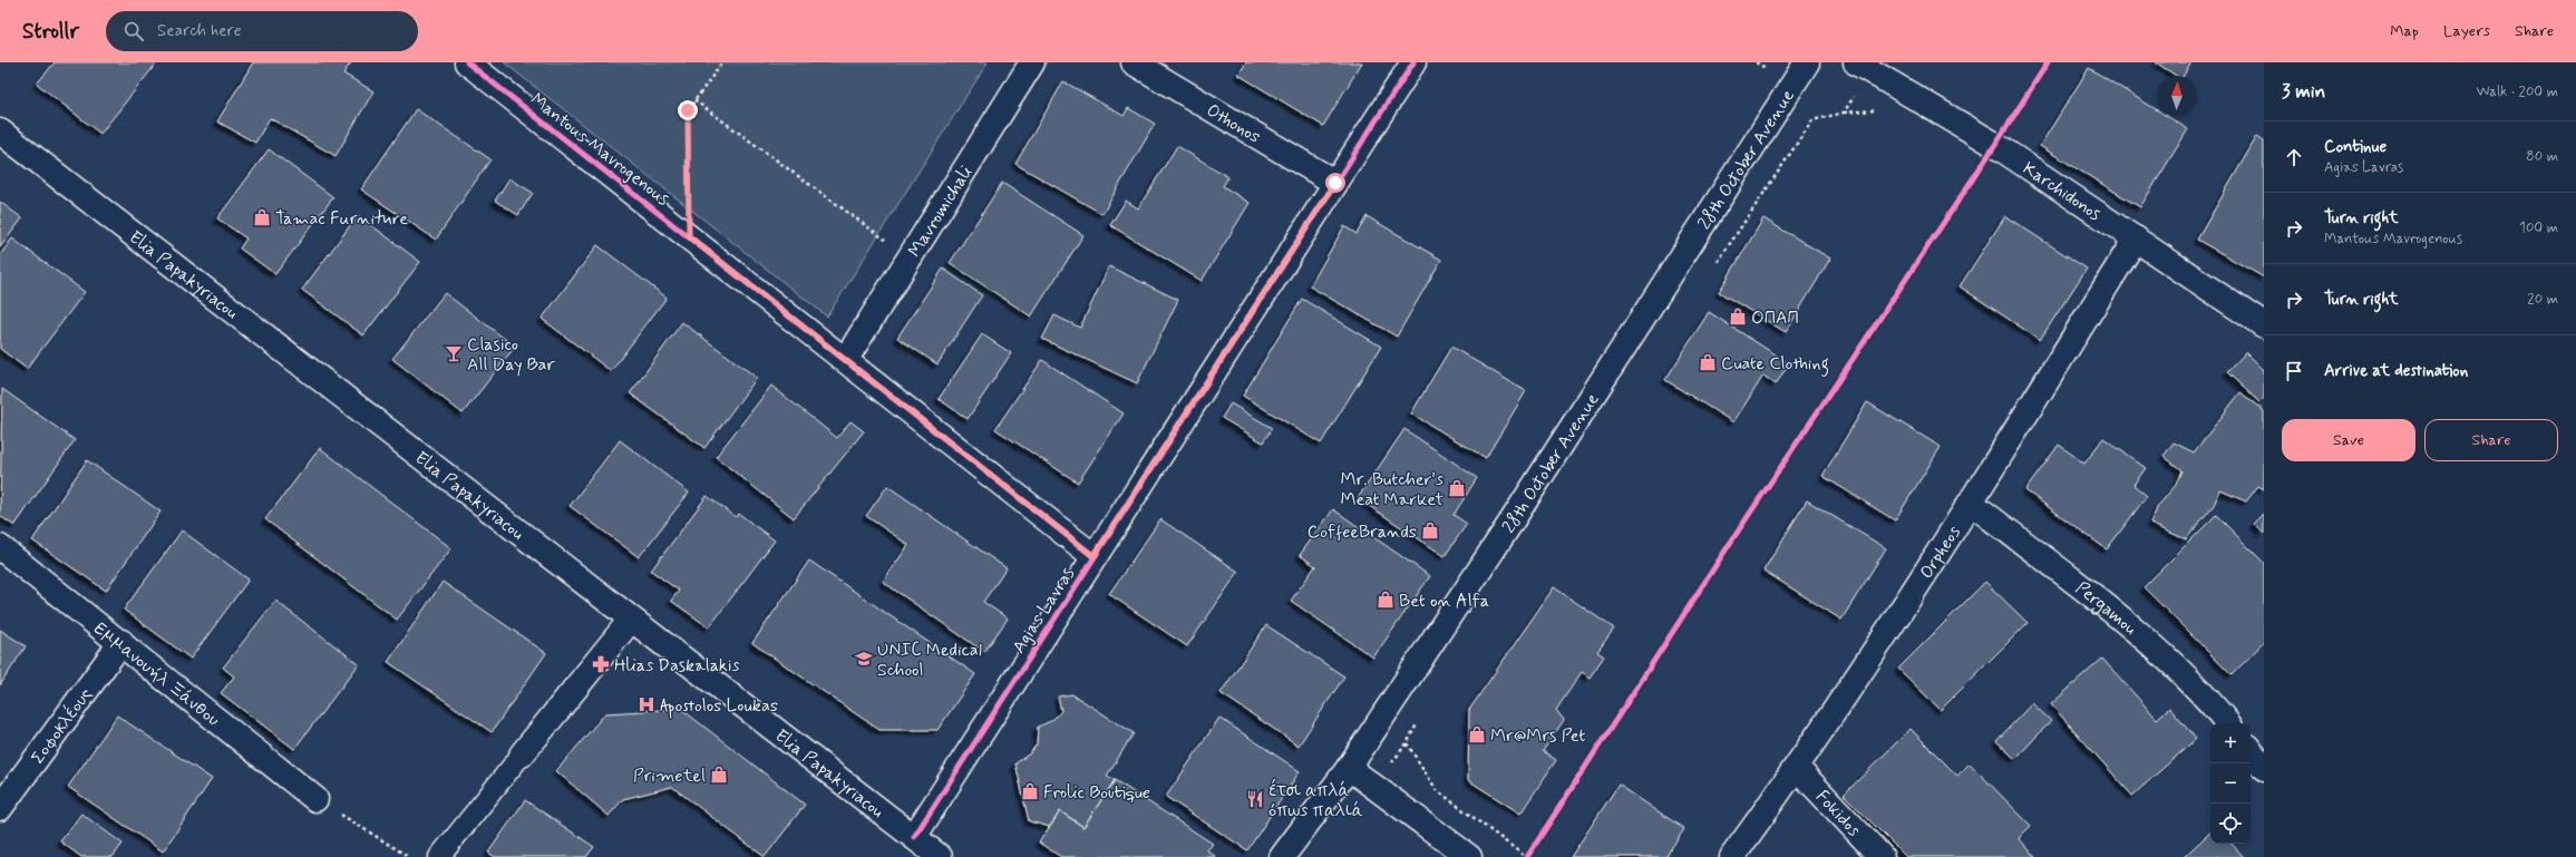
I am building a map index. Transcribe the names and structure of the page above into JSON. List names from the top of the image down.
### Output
{
  "streets": {
    "street": [
      "Othonos",
      "Mantous Mavrogenous",
      "28th October Avenue",
      "Karchidonos",
      "Mavromichali",
      "Elia Papakyriacou",
      "Orpheos",
      "Pergamou",
      "Agias Lavras",
      "Εμμανουήλ Ξάνθου",
      "Σοφοκλέους",
      "Fokidos"
    ]
  },
  "crossings": [
    ["Othonos", "Agias Lavras"],
    ["Mantous Mavrogenous", "Mavromichali"],
    ["Mantous Mavrogenous", "Agias Lavras"],
    ["Karchidonos", "Orpheos"],
    ["Elia Papakyriacou", "Agias Lavras"],
    ["Orpheos", "Pergamou"],
    ["Orpheos", "Fokidos"],
    ["Εμμανουήλ Ξάνθου", "Σοφοκλέους"]
  ],
  "places": {
    "shop": [
      "Tamac Furniture",
      "ΟΠΑΠ",
      "Cuate Clothing",
      "Mr. Butcher's Meat Market",
      "CoffeeBrands",
      "Bet on Alfa",
      "Mr@Mrs Pet",
      "Primetel",
      "Frolic Boutique"
    ],
    "bar": ["Clasico All Day Bar"],
    "school or university": ["UNIC Medical School"],
    "pharmacy": ["Hlias Daskalakis"],
    "hospital": ["Apostolos Loukas"],
    "restaurant": ["έτσι απλά όπωs παλιά"]
  },
  "north": "top",
  "page": {
    "header": "Strollr",
    "search": "Search here",
    "nav": ["Map", "Layers", "Share"],
    "heading": ["3 min", "Walk · 200 m"],
    "list": [
      ["Continue", "Agias Lavras", "80 m"],
      ["Turn right", "Mantous Mavrogenous", "100 m"],
      ["Turn right", "20 m"],
      "Arrive at destination"
    ],
    "buttons": ["Save", "Share"],
    "map_buttons": ["+", "−"]
  }
}
